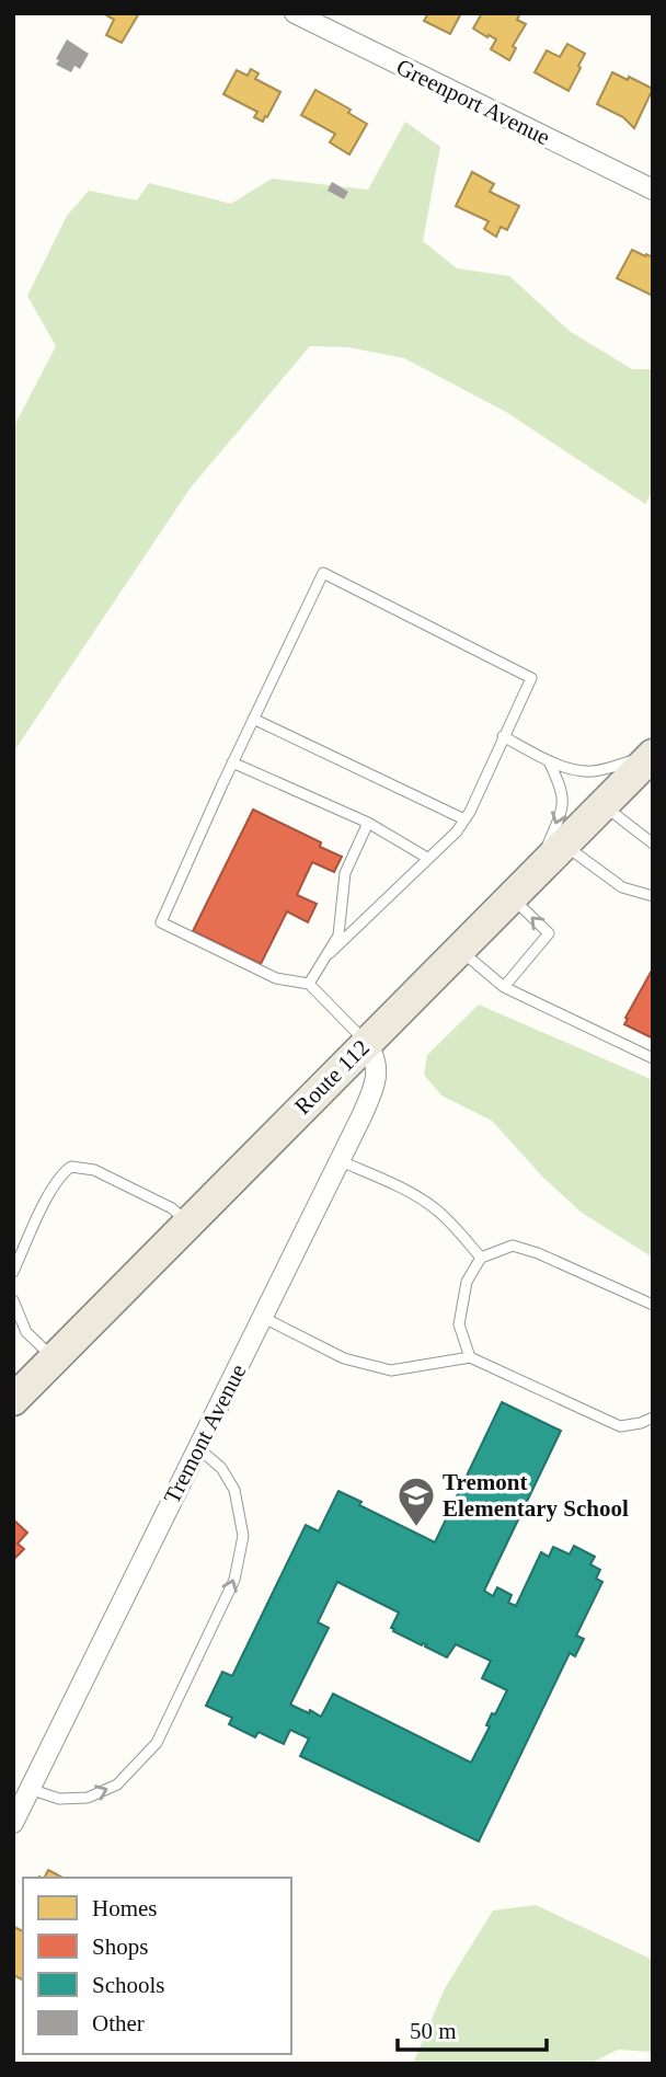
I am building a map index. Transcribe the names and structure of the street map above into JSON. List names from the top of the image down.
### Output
{
  "streets": {
    "main road": ["Route 112"],
    "street": ["Greenport Avenue", "Tremont Avenue"]
  },
  "crossings": [
    ["Route 112", "Tremont Avenue"]
  ],
  "places": {
    "school or university": ["Tremont Elementary School"]
  },
  "legend": [
    "Homes",
    "Shops",
    "Schools",
    "Other"
  ],
  "scale_bar": "50 m"
}
